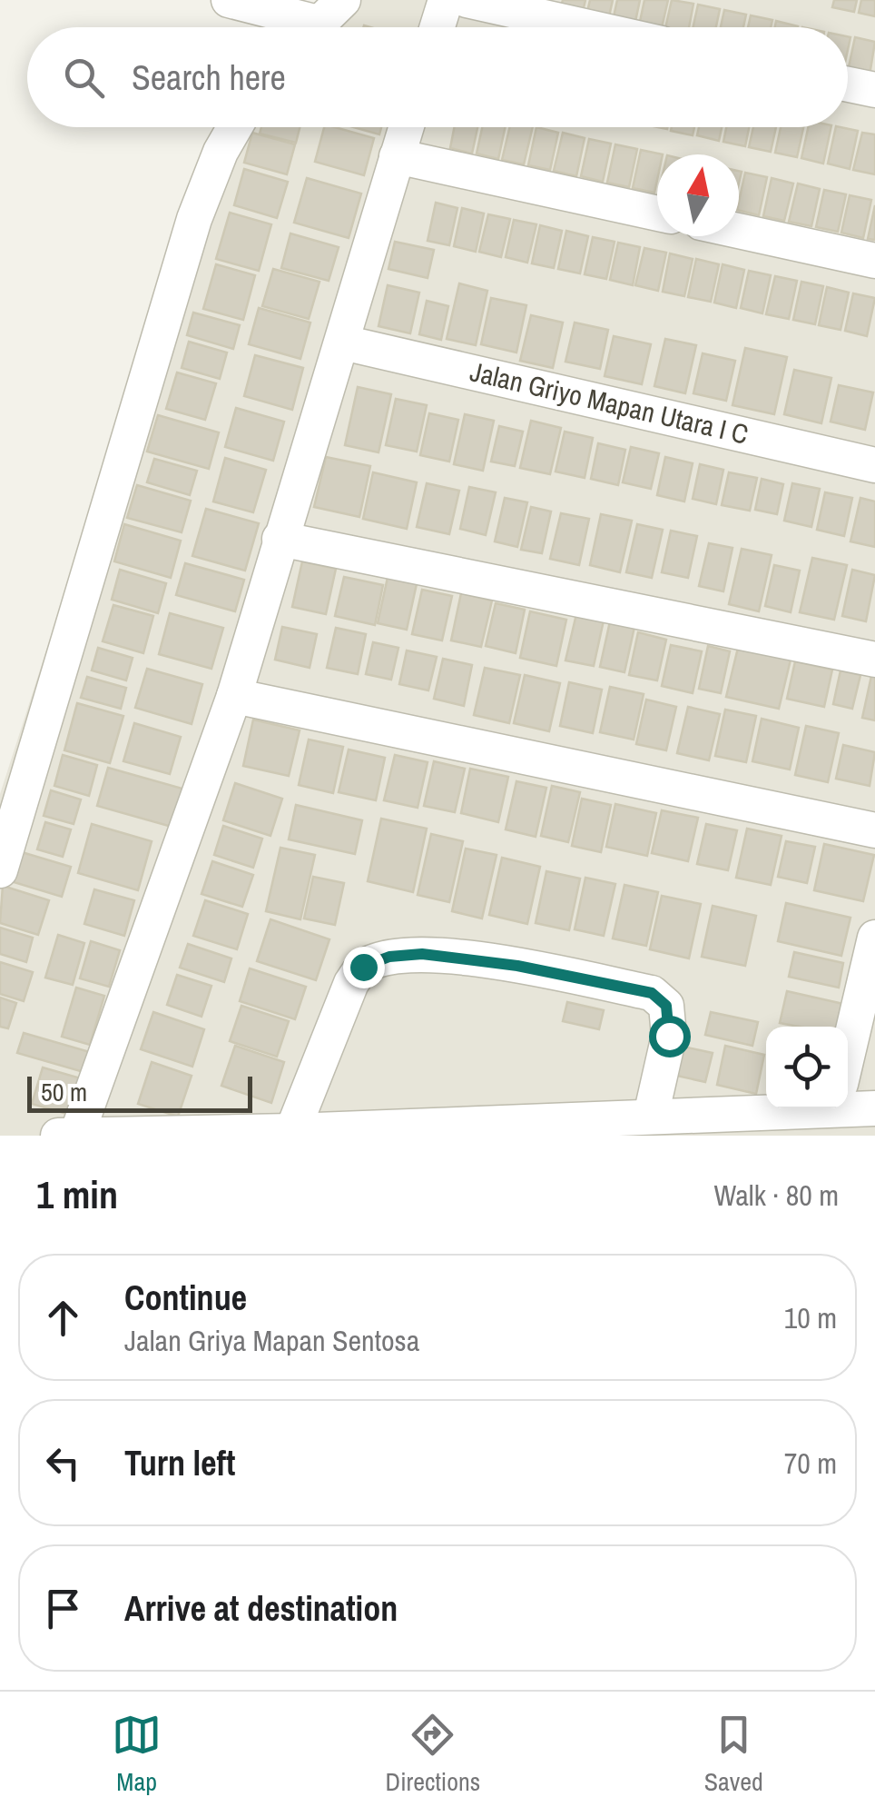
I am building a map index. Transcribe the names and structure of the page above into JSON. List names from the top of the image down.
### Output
{
  "streets": {
    "street": ["Jalan Griyo Mapan Utara I C"]
  },
  "scale_bar": "50 m",
  "north": "top",
  "page": {
    "search": "Search here",
    "scale": "50 m",
    "heading": ["1 min", "Walk · 80 m"],
    "list": [
      ["Continue", "Jalan Griya Mapan Sentosa", "10 m"],
      ["Turn left", "70 m"],
      "Arrive at destination"
    ],
    "nav": ["Map", "Directions", "Saved"]
  }
}
